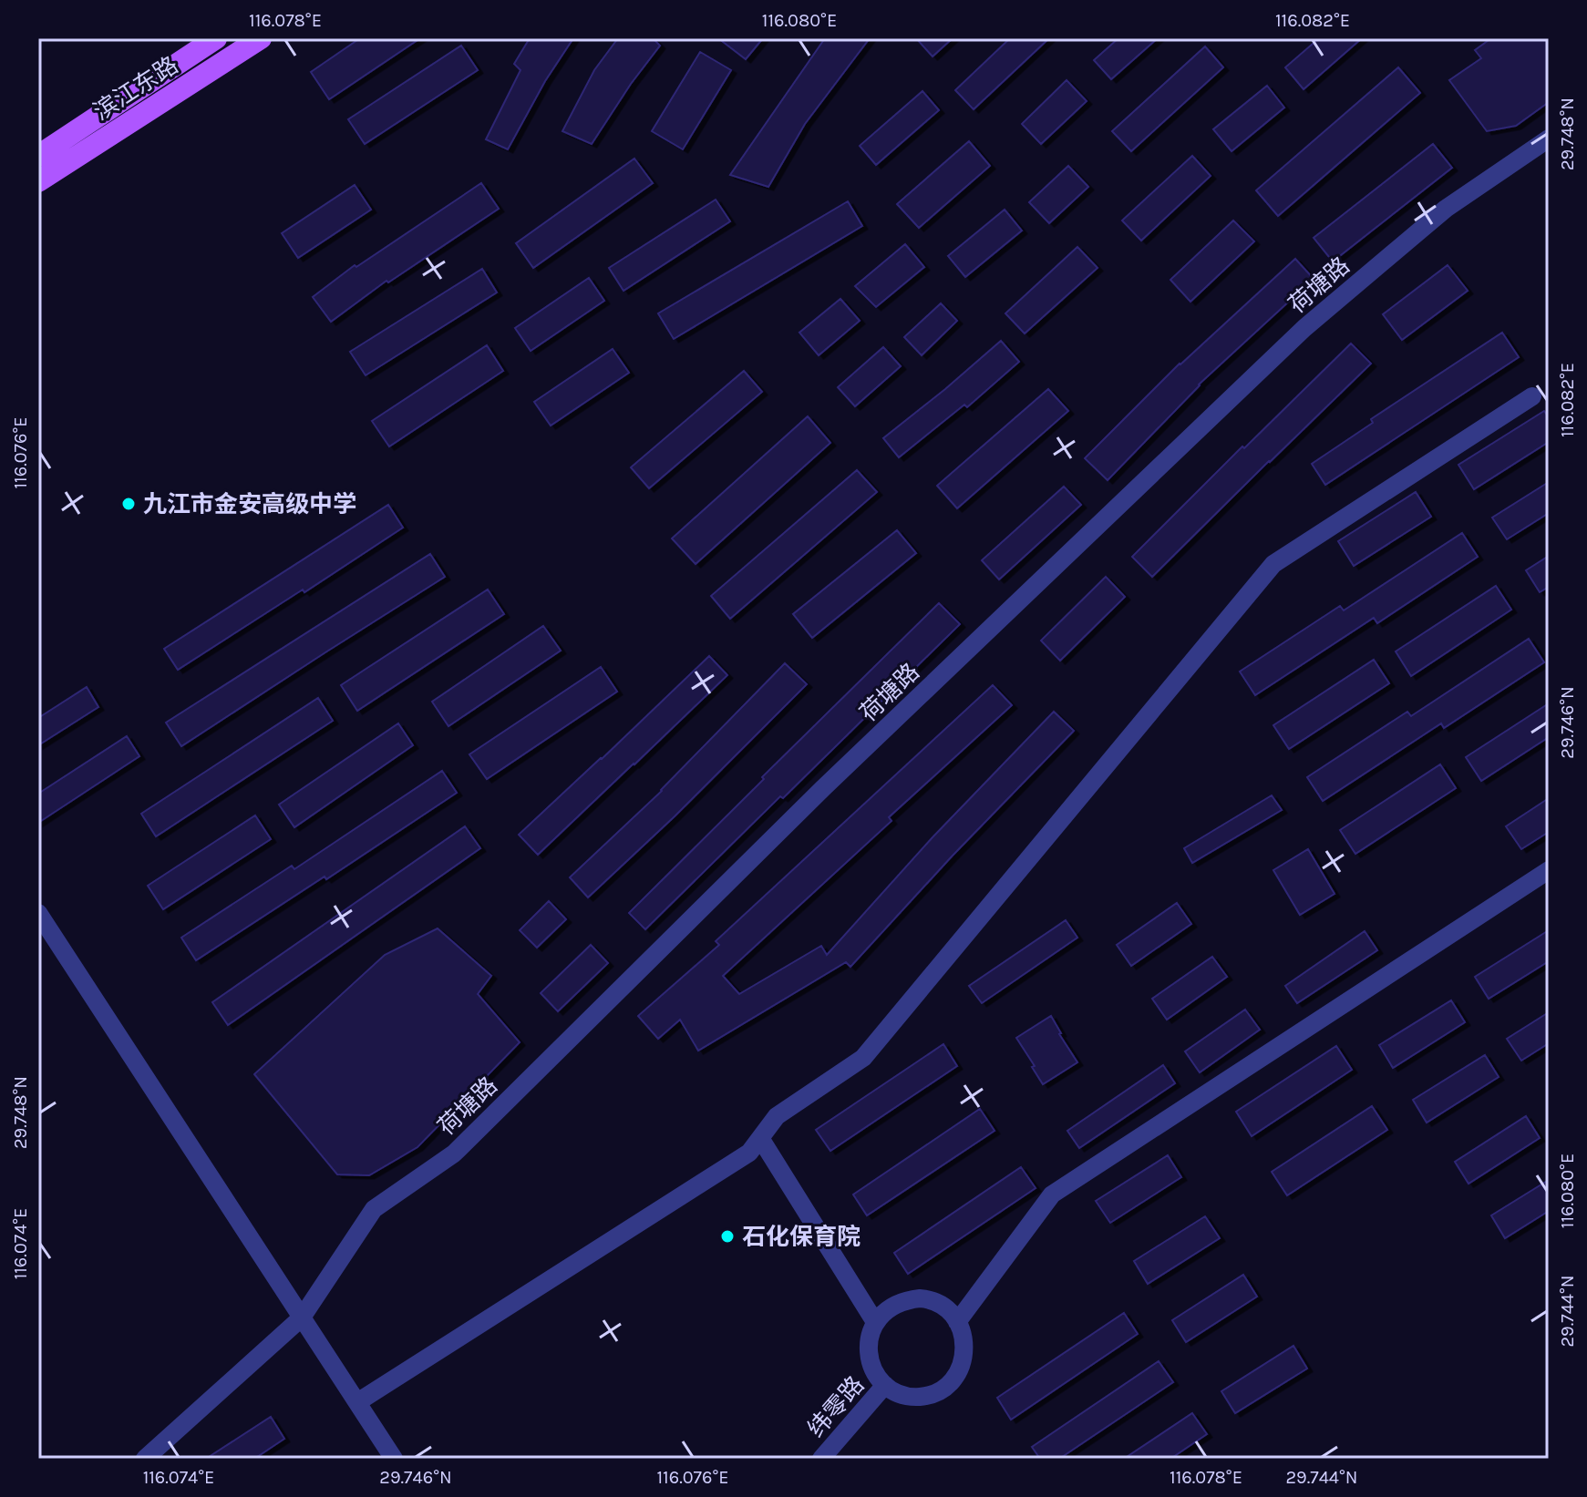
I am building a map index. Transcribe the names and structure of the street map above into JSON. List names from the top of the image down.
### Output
{
  "streets": {
    "main road": ["滨江东路"],
    "street": ["荷塘路", "纬零路"]
  },
  "places": ["九江市金安高级中学", "石化保育院"],
  "coordinates": [
    "116.078°E",
    "116.080°E",
    "116.082°E",
    "29.748°N",
    "116.076°E",
    "29.746°N",
    "116.074°E",
    "29.744°N"
  ]
}
